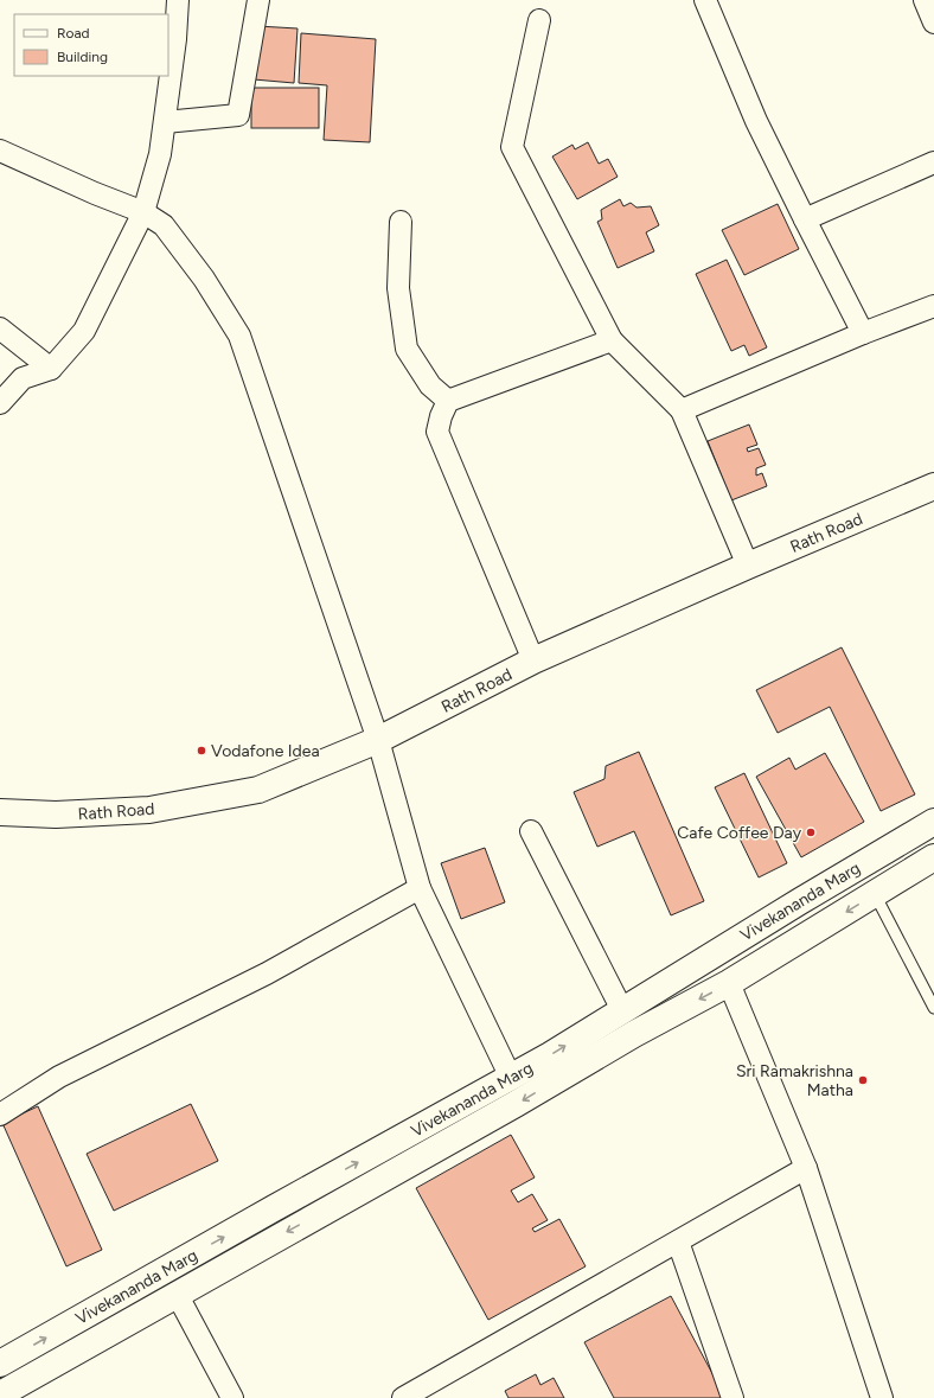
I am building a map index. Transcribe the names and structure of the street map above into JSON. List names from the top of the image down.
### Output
{
  "streets": {
    "main road": ["Rath Road", "Vivekananda Marg"]
  },
  "places": ["Vodafone Idea", "Cafe Coffee Day", "Sri Ramakrishna Matha"],
  "legend": ["Road", "Building"]
}
